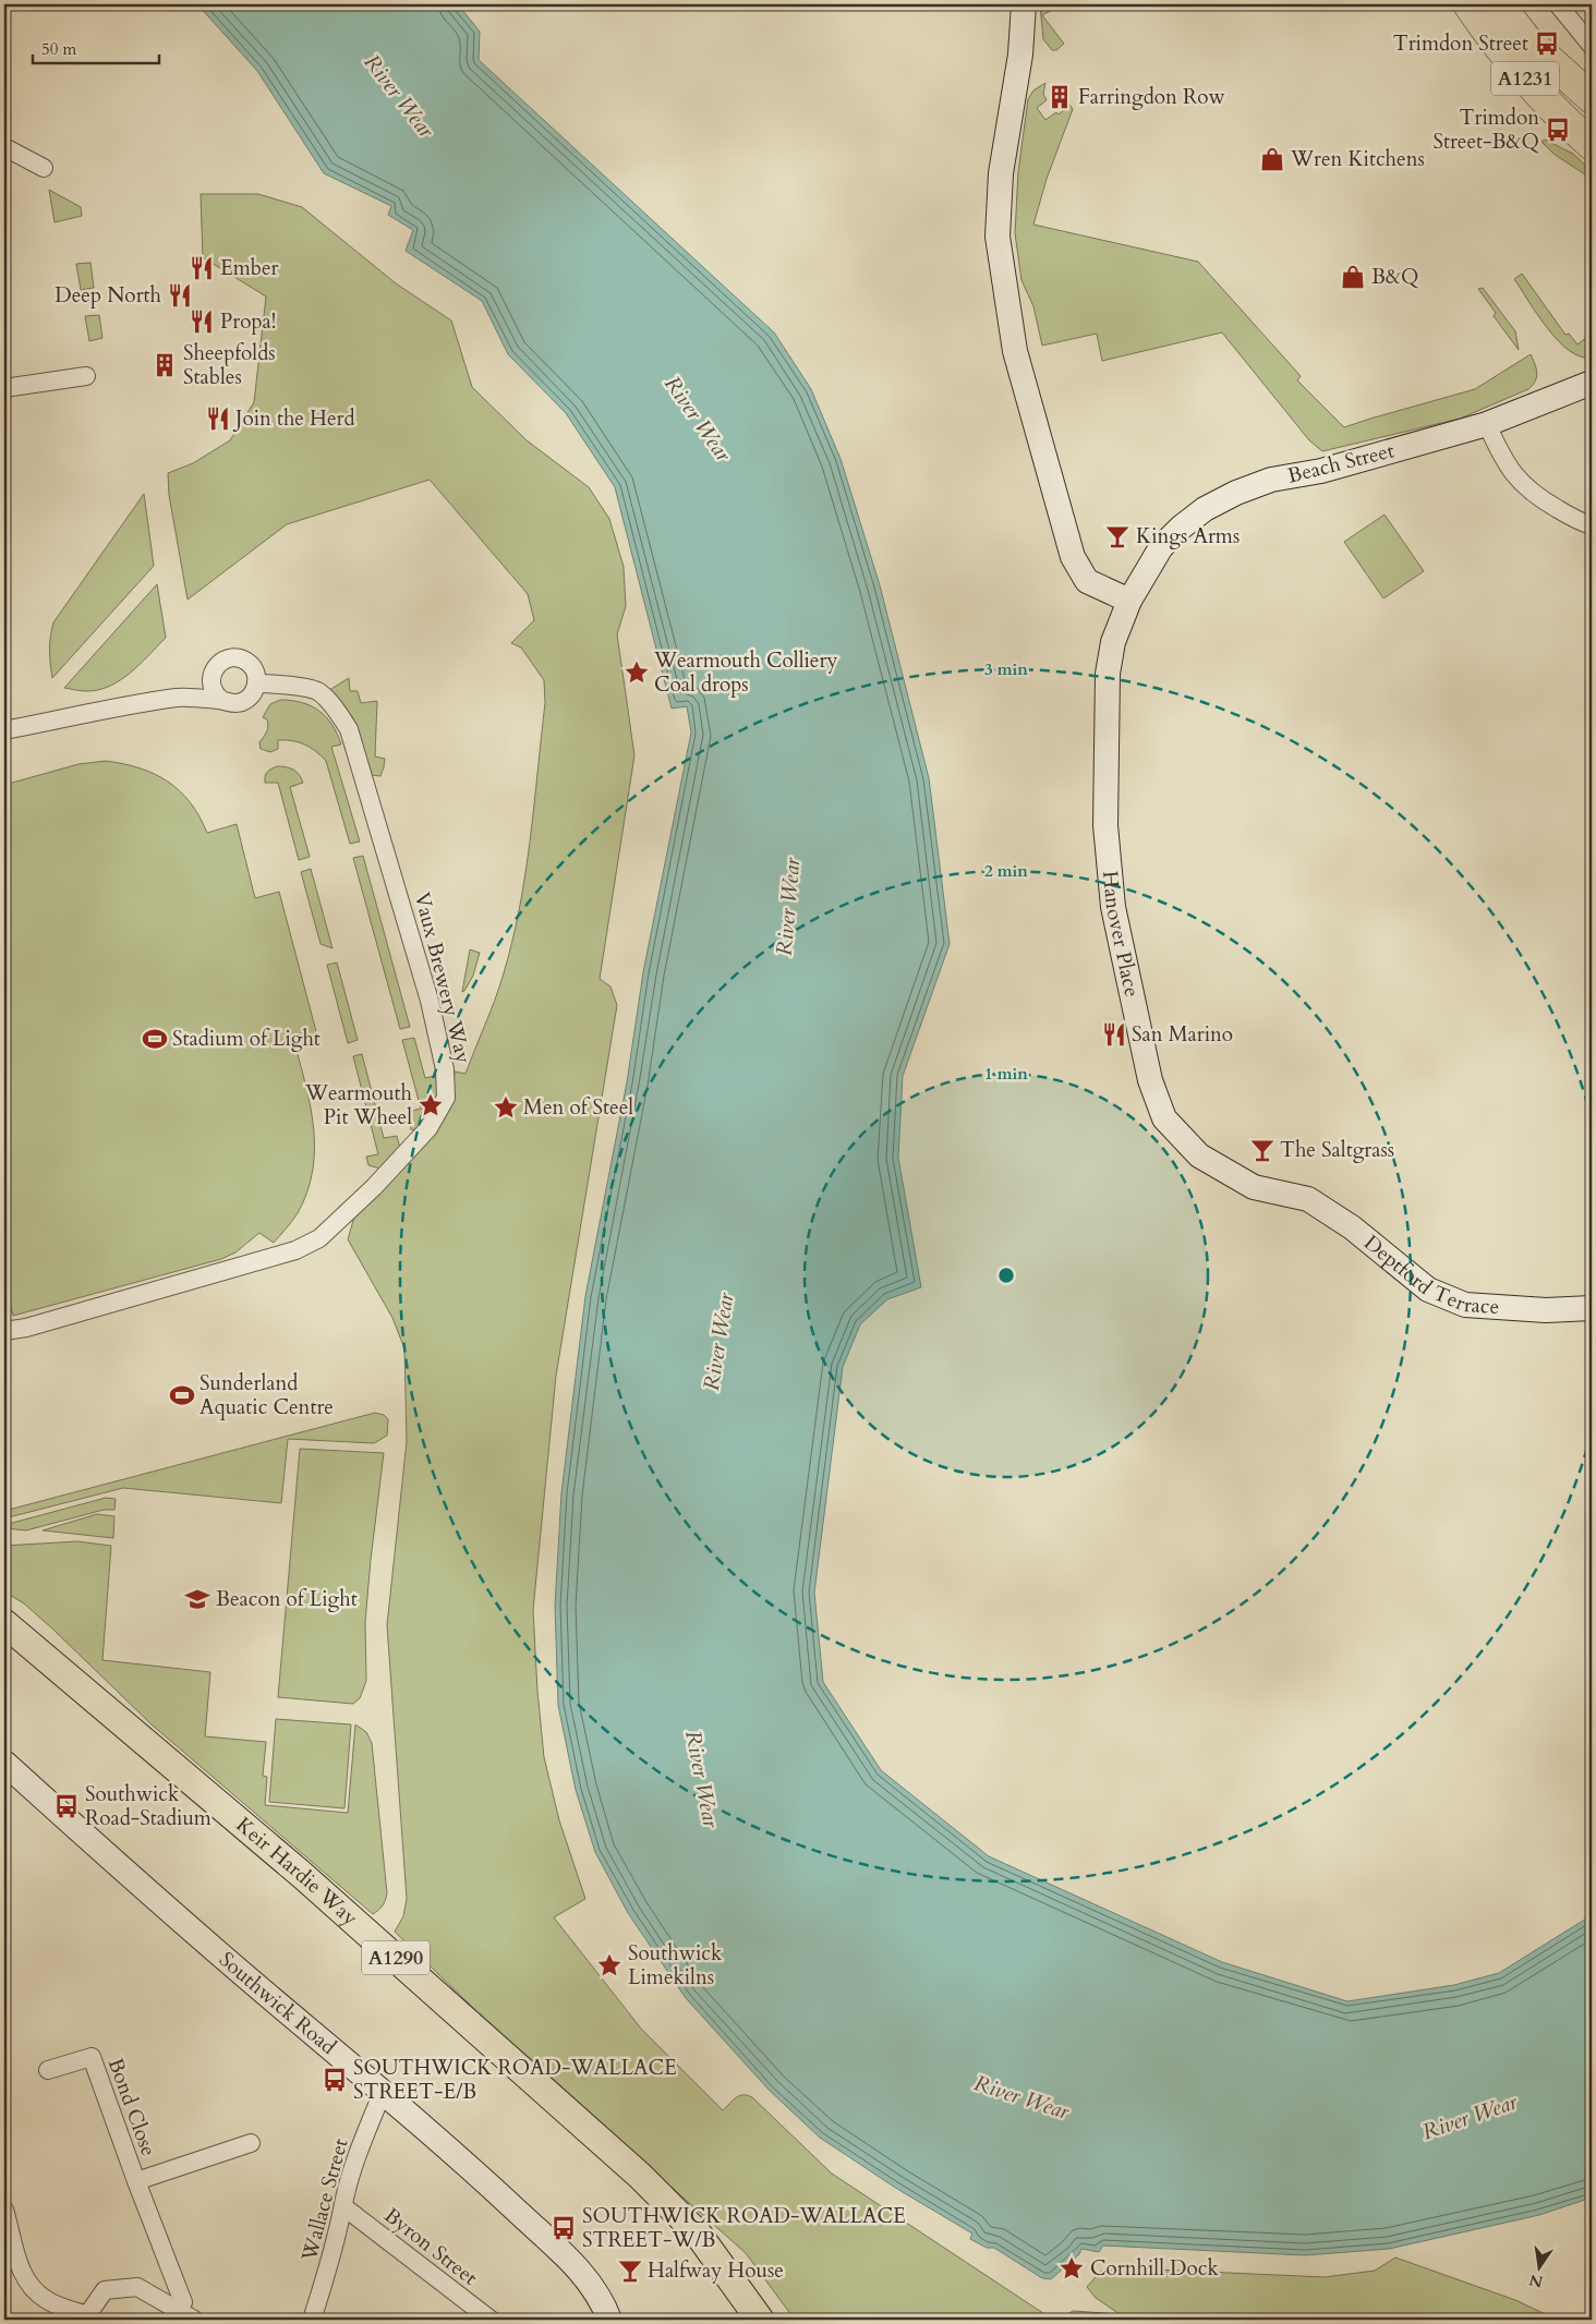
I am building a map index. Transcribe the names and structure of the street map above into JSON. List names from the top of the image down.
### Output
{
  "streets": {
    "highway": ["A1231"],
    "main road": ["Keir Hardie Way", "A1290"],
    "street": [
      "Beach Street",
      "Hanover Place",
      "Vaux Brewery Way",
      "Deptford Terrace",
      "Southwick Road",
      "Bond Close",
      "Wallace Street",
      "Byron Street"
    ]
  },
  "crossings": [
    ["Beach Street", "Hanover Place"],
    ["Hanover Place", "Deptford Terrace"],
    ["Southwick Road", "Wallace Street"],
    ["Wallace Street", "Byron Street"]
  ],
  "water": ["River Wear"],
  "places": {
    "bus stop": [
      "Trimdon Street",
      "Trimdon Street-B&Q",
      "Southwick Road-Stadium",
      "SOUTHWICK ROAD-WALLACE STREET-E/B",
      "SOUTHWICK ROAD-WALLACE STREET-W/B"
    ],
    "building": ["Farringdon Row", "Sheepfolds Stables"],
    "shop": ["Wren Kitchens", "B&Q"],
    "restaurant": [
      "Ember",
      "Deep North",
      "Propa!",
      "Join the Herd",
      "San Marino"
    ],
    "bar": ["Kings Arms", "The Saltgrass", "Halfway House"],
    "place": [
      "Wearmouth Colliery Coal drops",
      "Wearmouth Pit Wheel",
      "Men of Steel",
      "Southwick Limekilns",
      "Cornhill Dock"
    ],
    "sports": ["Stadium of Light", "Sunderland Aquatic Centre"],
    "school or university": ["Beacon of Light"]
  },
  "scale_bar": "50 m",
  "north": "bottom",
  "rings": ["3 min", "2 min", "1 min"]
}
